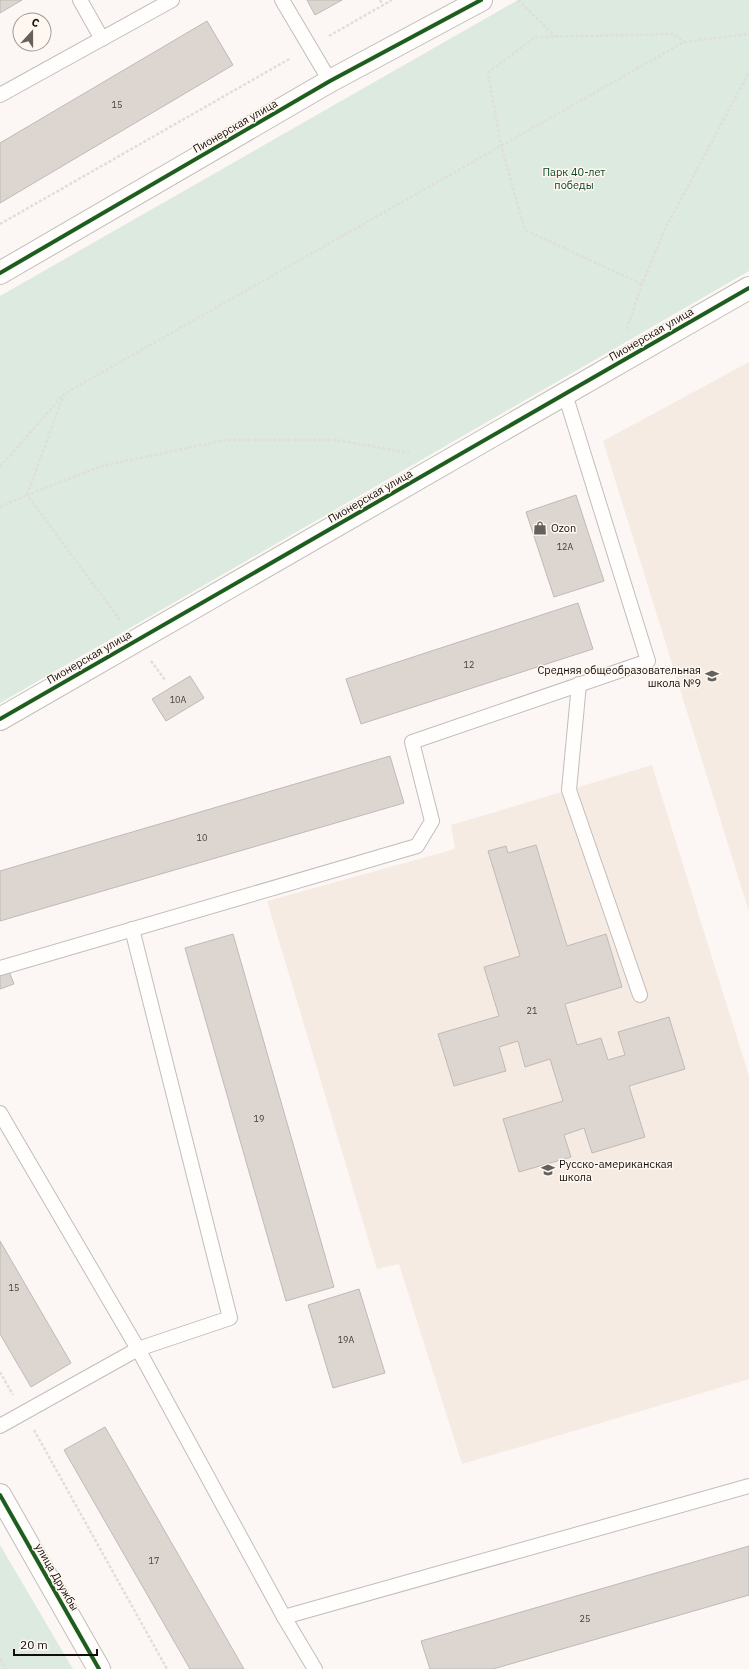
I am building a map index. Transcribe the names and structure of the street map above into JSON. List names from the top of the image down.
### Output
{
  "streets": {
    "street": ["Пионерская улица", "улица Дружбы"]
  },
  "parks": ["Парк 40-лет победы"],
  "places": {
    "shop": ["Ozon"],
    "school or university": ["Средняя общеобразовательная школа №9", "Русско-американская школа"]
  },
  "house_numbers": [
    "15",
    "12А",
    "12",
    "10А",
    "10",
    "21",
    "19",
    "15",
    "19А",
    "17",
    "25"
  ],
  "scale_bar": "20 m",
  "north": "top"
}
